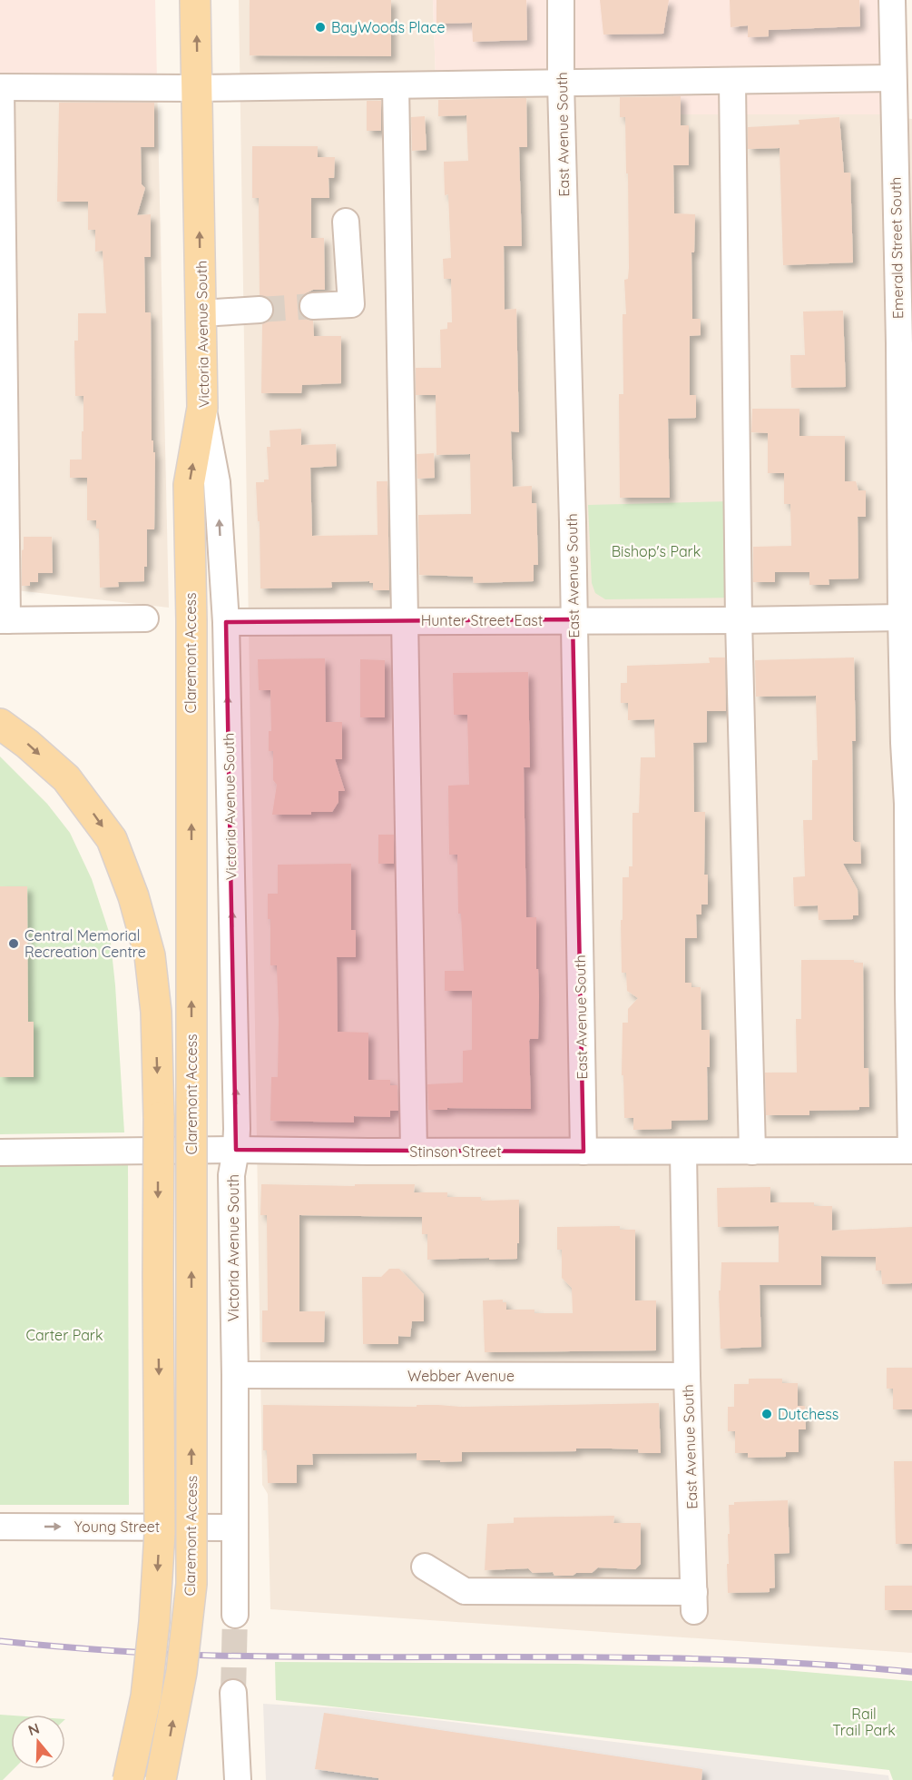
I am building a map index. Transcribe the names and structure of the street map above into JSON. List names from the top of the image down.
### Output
{
  "streets": {
    "main road": ["Victoria Avenue South", "Claremont Access"],
    "street": [
      "East Avenue South",
      "Emerald Street South",
      "Hunter Street East",
      "Stinson Street",
      "Webber Avenue",
      "Young Street"
    ]
  },
  "crossings": [
    ["East Avenue South", "Hunter Street East"],
    ["East Avenue South", "Stinson Street"],
    ["East Avenue South", "Webber Avenue"],
    ["Emerald Street South", "Hunter Street East"],
    ["Emerald Street South", "Stinson Street"],
    ["Victoria Avenue South", "Hunter Street East"],
    ["Victoria Avenue South", "Claremont Access"],
    ["Victoria Avenue South", "Stinson Street"],
    ["Victoria Avenue South", "Webber Avenue"],
    ["Victoria Avenue South", "Young Street"]
  ],
  "one_way": ["Victoria Avenue South", "Young Street"],
  "parks": ["Bishop's Park", "Carter Park", "Rail Trail Park"],
  "places": ["BayWoods Place", "Central Memorial Recreation Centre", "Dutchess"],
  "north": "top"
}
